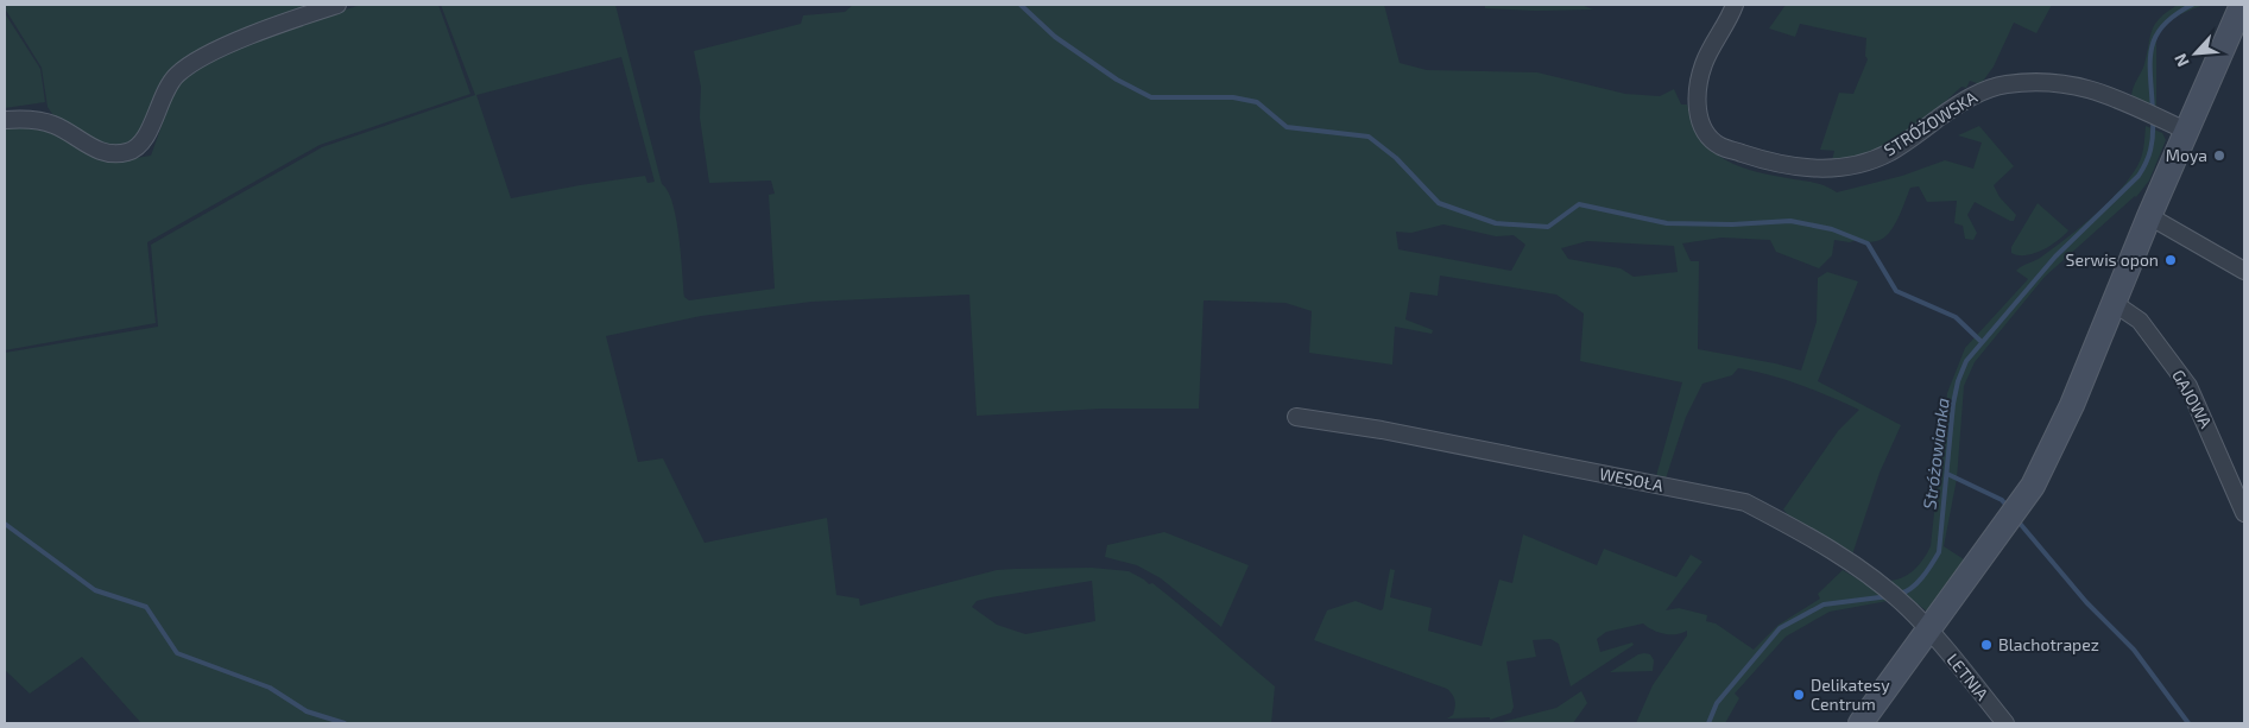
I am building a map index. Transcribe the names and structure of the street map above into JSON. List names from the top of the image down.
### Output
{
  "streets": {
    "street": [
      "STRÓŻOWSKA",
      "GAJOWA",
      "WESOŁA",
      "LETNIA"
    ]
  },
  "crossings": [
    ["WESOŁA", "LETNIA"]
  ],
  "water": ["Stróżowianka"],
  "places": [
    "Moya",
    "Serwis opon",
    "Blachotrapez",
    "Delikatesy Centrum"
  ],
  "north": "bottom left"
}
